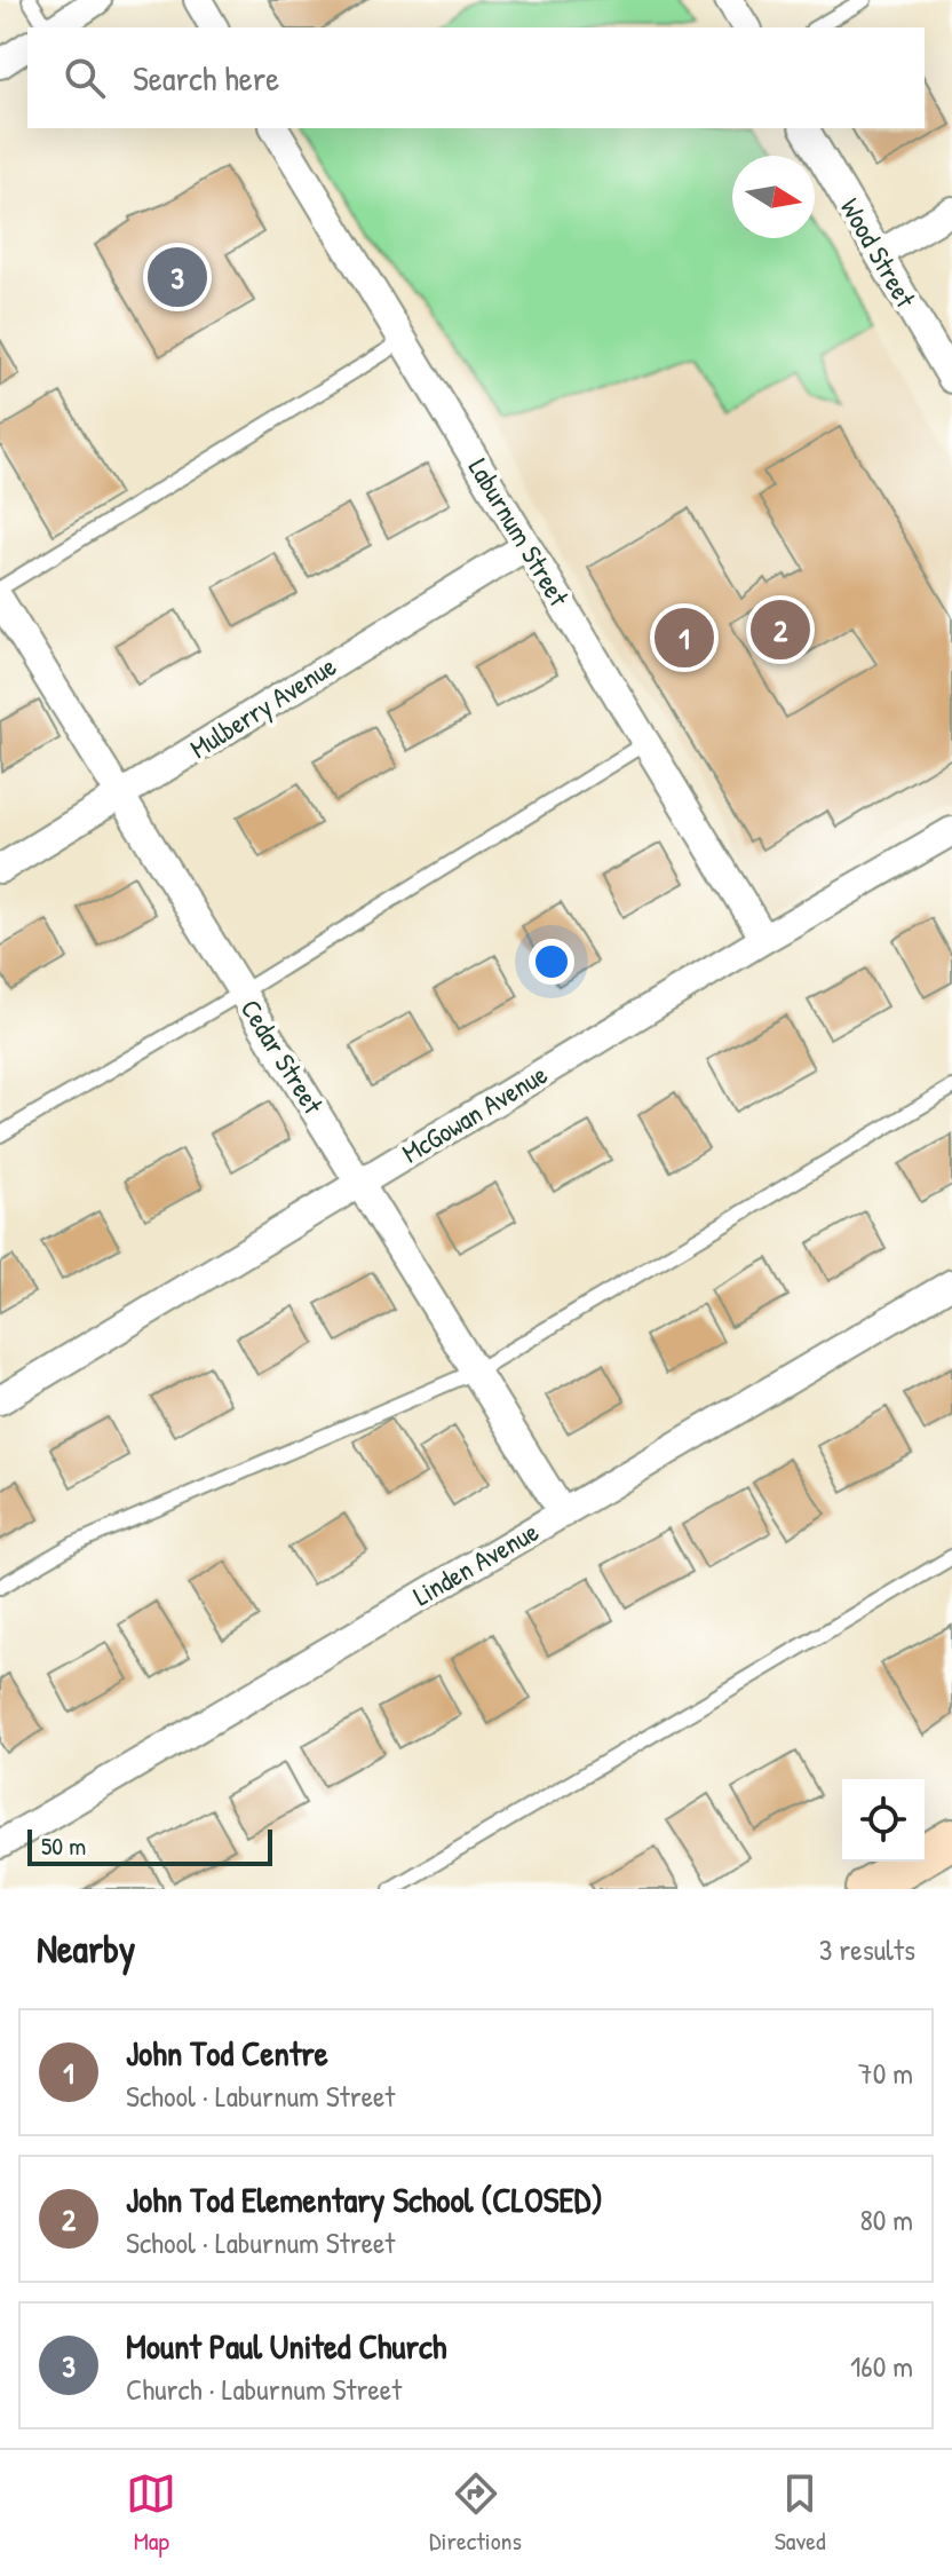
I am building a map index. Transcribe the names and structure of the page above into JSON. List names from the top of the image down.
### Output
{
  "streets": {
    "street": [
      "Wood Street",
      "Laburnum Street",
      "Mulberry Avenue",
      "Cedar Street",
      "McGowan Avenue",
      "Linden Avenue"
    ]
  },
  "crossings": [
    ["Laburnum Street", "Mulberry Avenue"],
    ["Laburnum Street", "McGowan Avenue"],
    ["Mulberry Avenue", "Cedar Street"],
    ["Cedar Street", "McGowan Avenue"],
    ["Cedar Street", "Linden Avenue"]
  ],
  "scale_bar": "50 m",
  "north": "right",
  "page": {
    "search": "Search here",
    "pins": ["3", "2", "1"],
    "scale": "50 m",
    "heading": ["Nearby", "3 results"],
    "list": [
      {
        "mark": "1",
        "name": "John Tod Centre",
        "note": "School · Laburnum Street",
        "value": "70 m"
      },
      {
        "mark": "2",
        "name": "John Tod Elementary School (CLOSED)",
        "note": "School · Laburnum Street",
        "value": "80 m"
      },
      {
        "mark": "3",
        "name": "Mount Paul United Church",
        "note": "Church · Laburnum Street",
        "value": "160 m"
      }
    ],
    "nav": ["Map", "Directions", "Saved"]
  }
}
